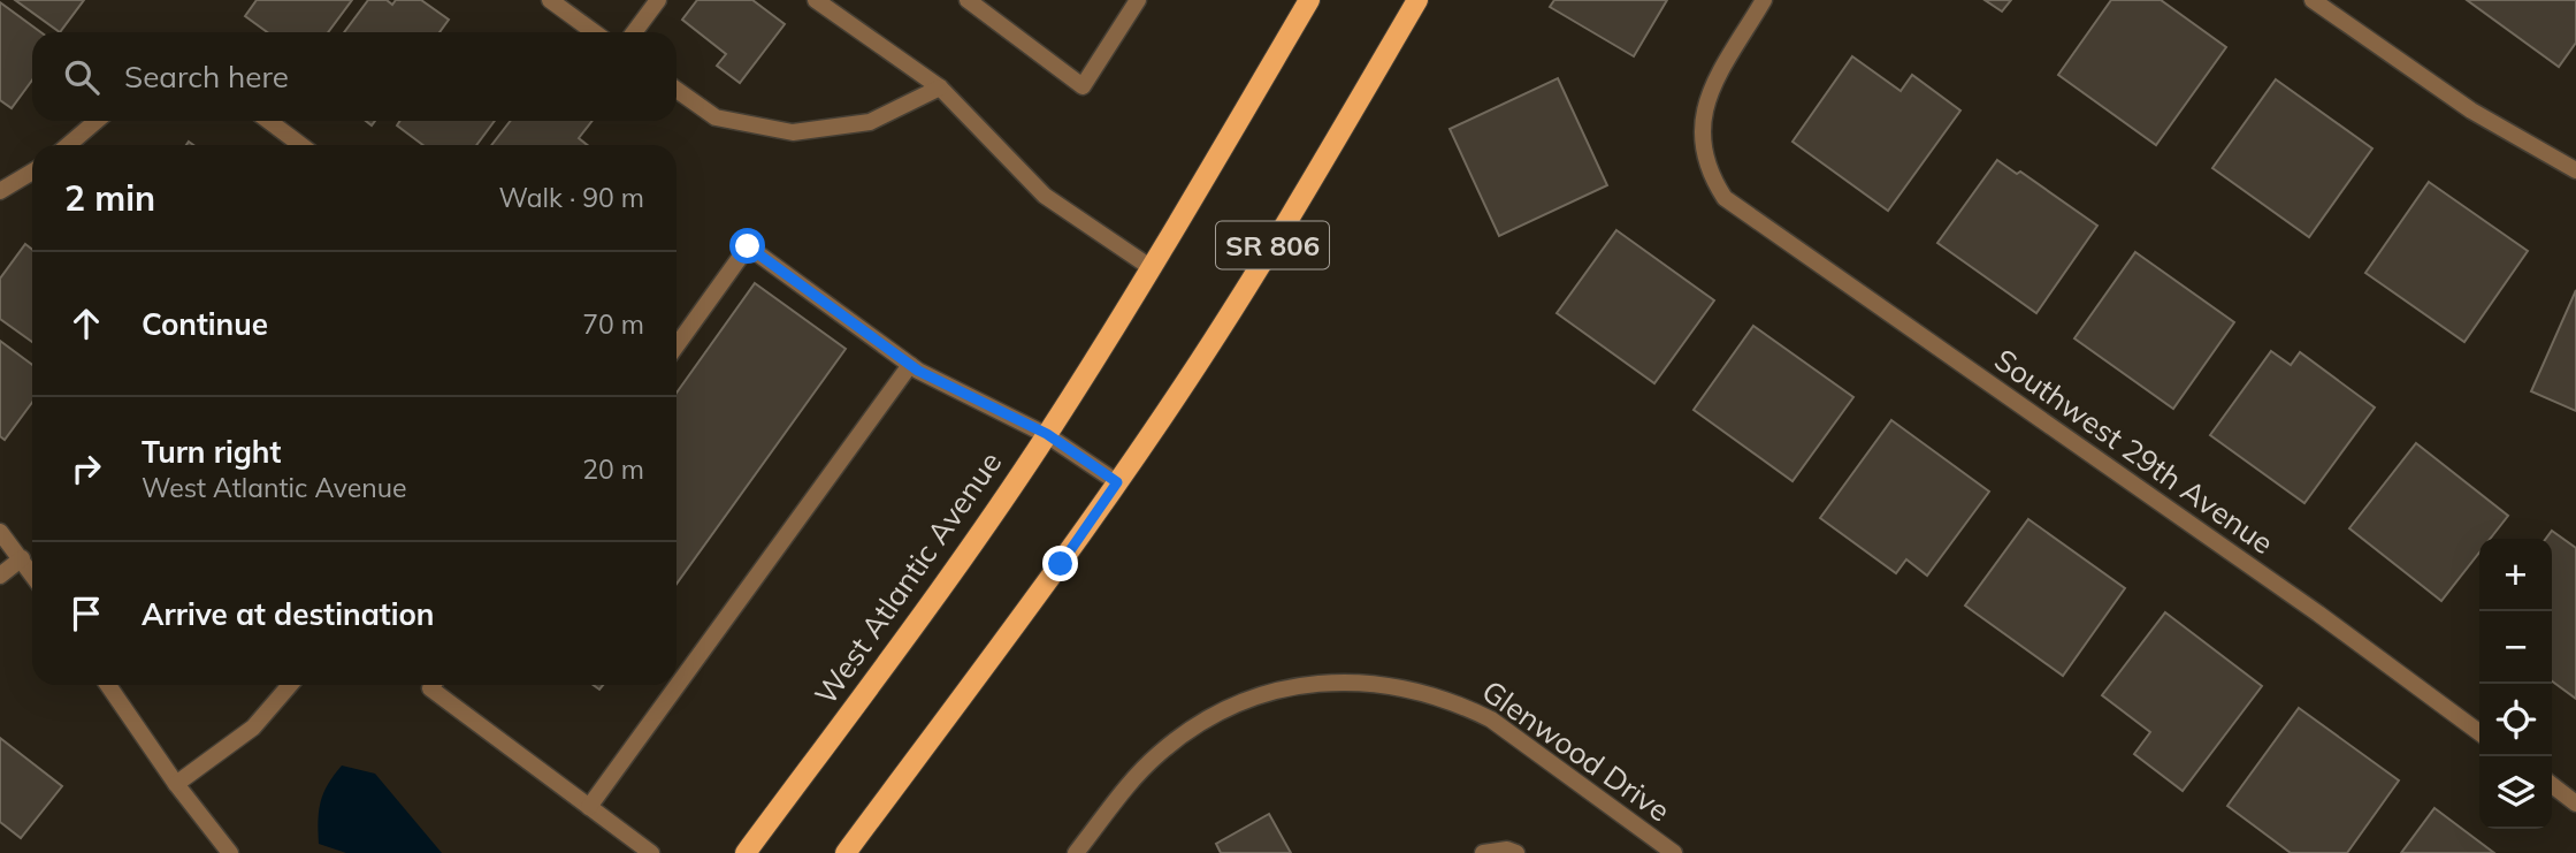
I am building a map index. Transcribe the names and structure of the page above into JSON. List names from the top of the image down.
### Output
{
  "streets": {
    "main road": ["SR 806", "West Atlantic Avenue"],
    "street": ["Southwest 29th Avenue", "Glenwood Drive"]
  },
  "page": {
    "search": "Search here",
    "heading": ["2 min", "Walk · 90 m"],
    "list": [
      ["Continue", "70 m"],
      ["Turn right", "West Atlantic Avenue", "20 m"],
      "Arrive at destination"
    ],
    "map_buttons": ["+", "−"]
  }
}
